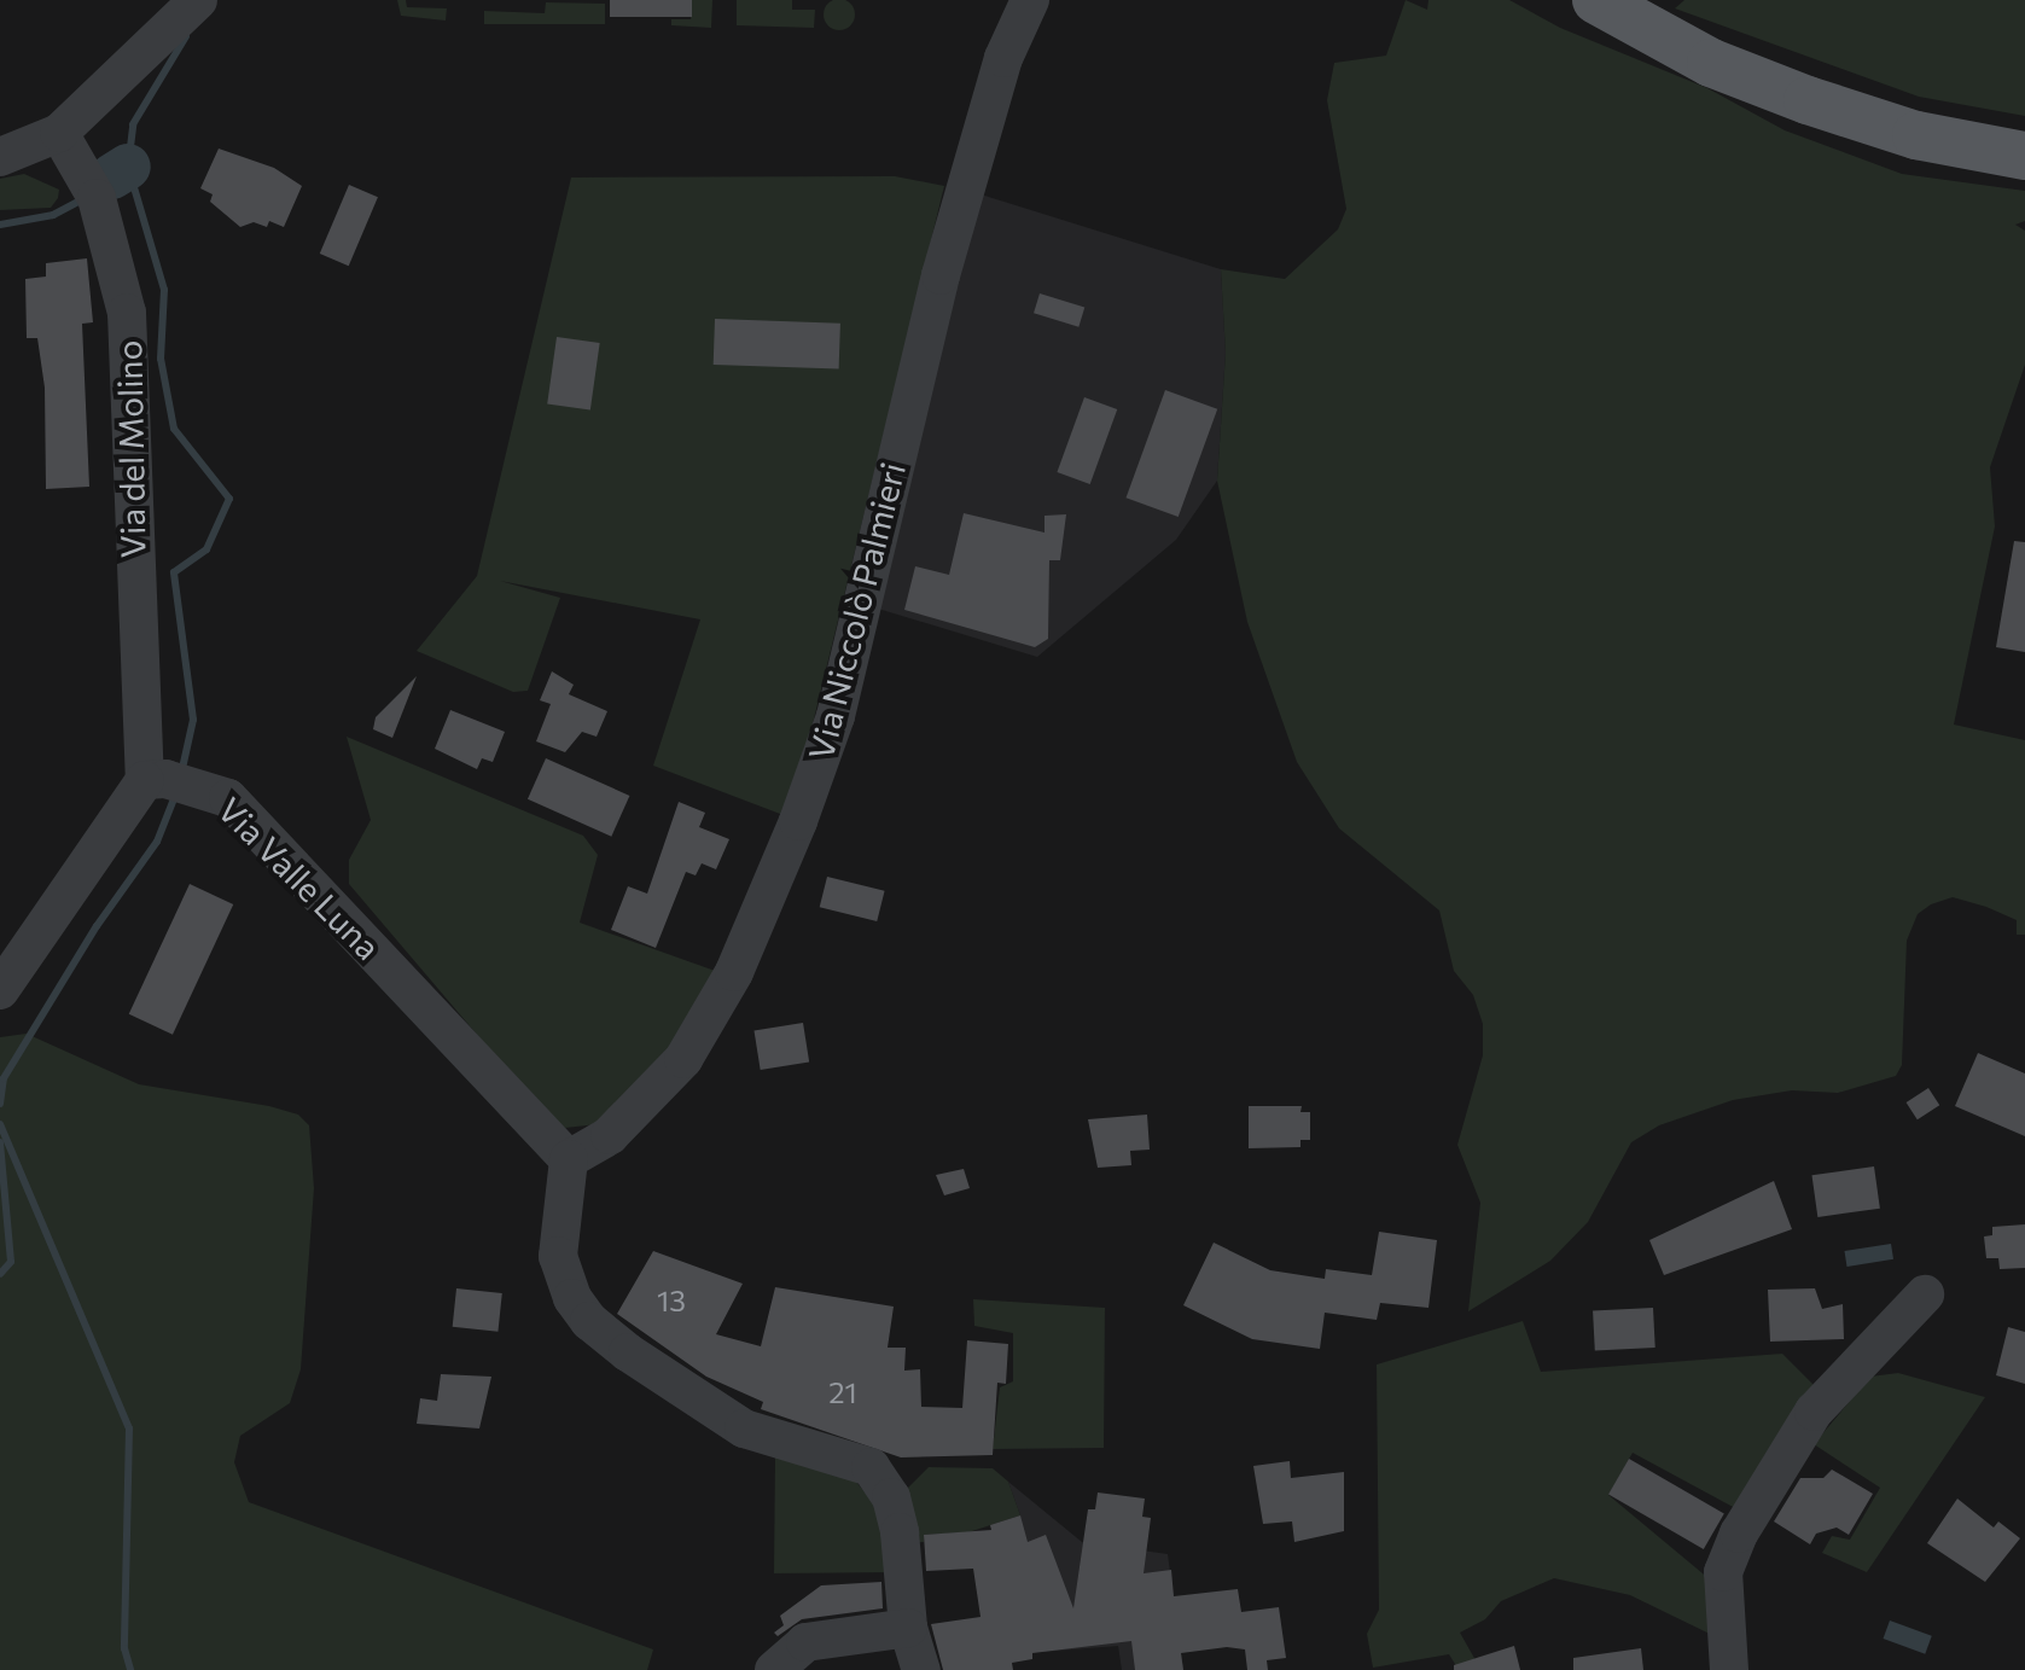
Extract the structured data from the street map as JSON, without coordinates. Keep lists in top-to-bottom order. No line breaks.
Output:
{"streets":{"street":["Via del Molino","Via Niccolò Palmieri","Via Valle Luna"]},"crossings":[["Via del Molino","Via Valle Luna"],["Via Niccolò Palmieri","Via Valle Luna"]],"house_numbers":["13","21"]}
